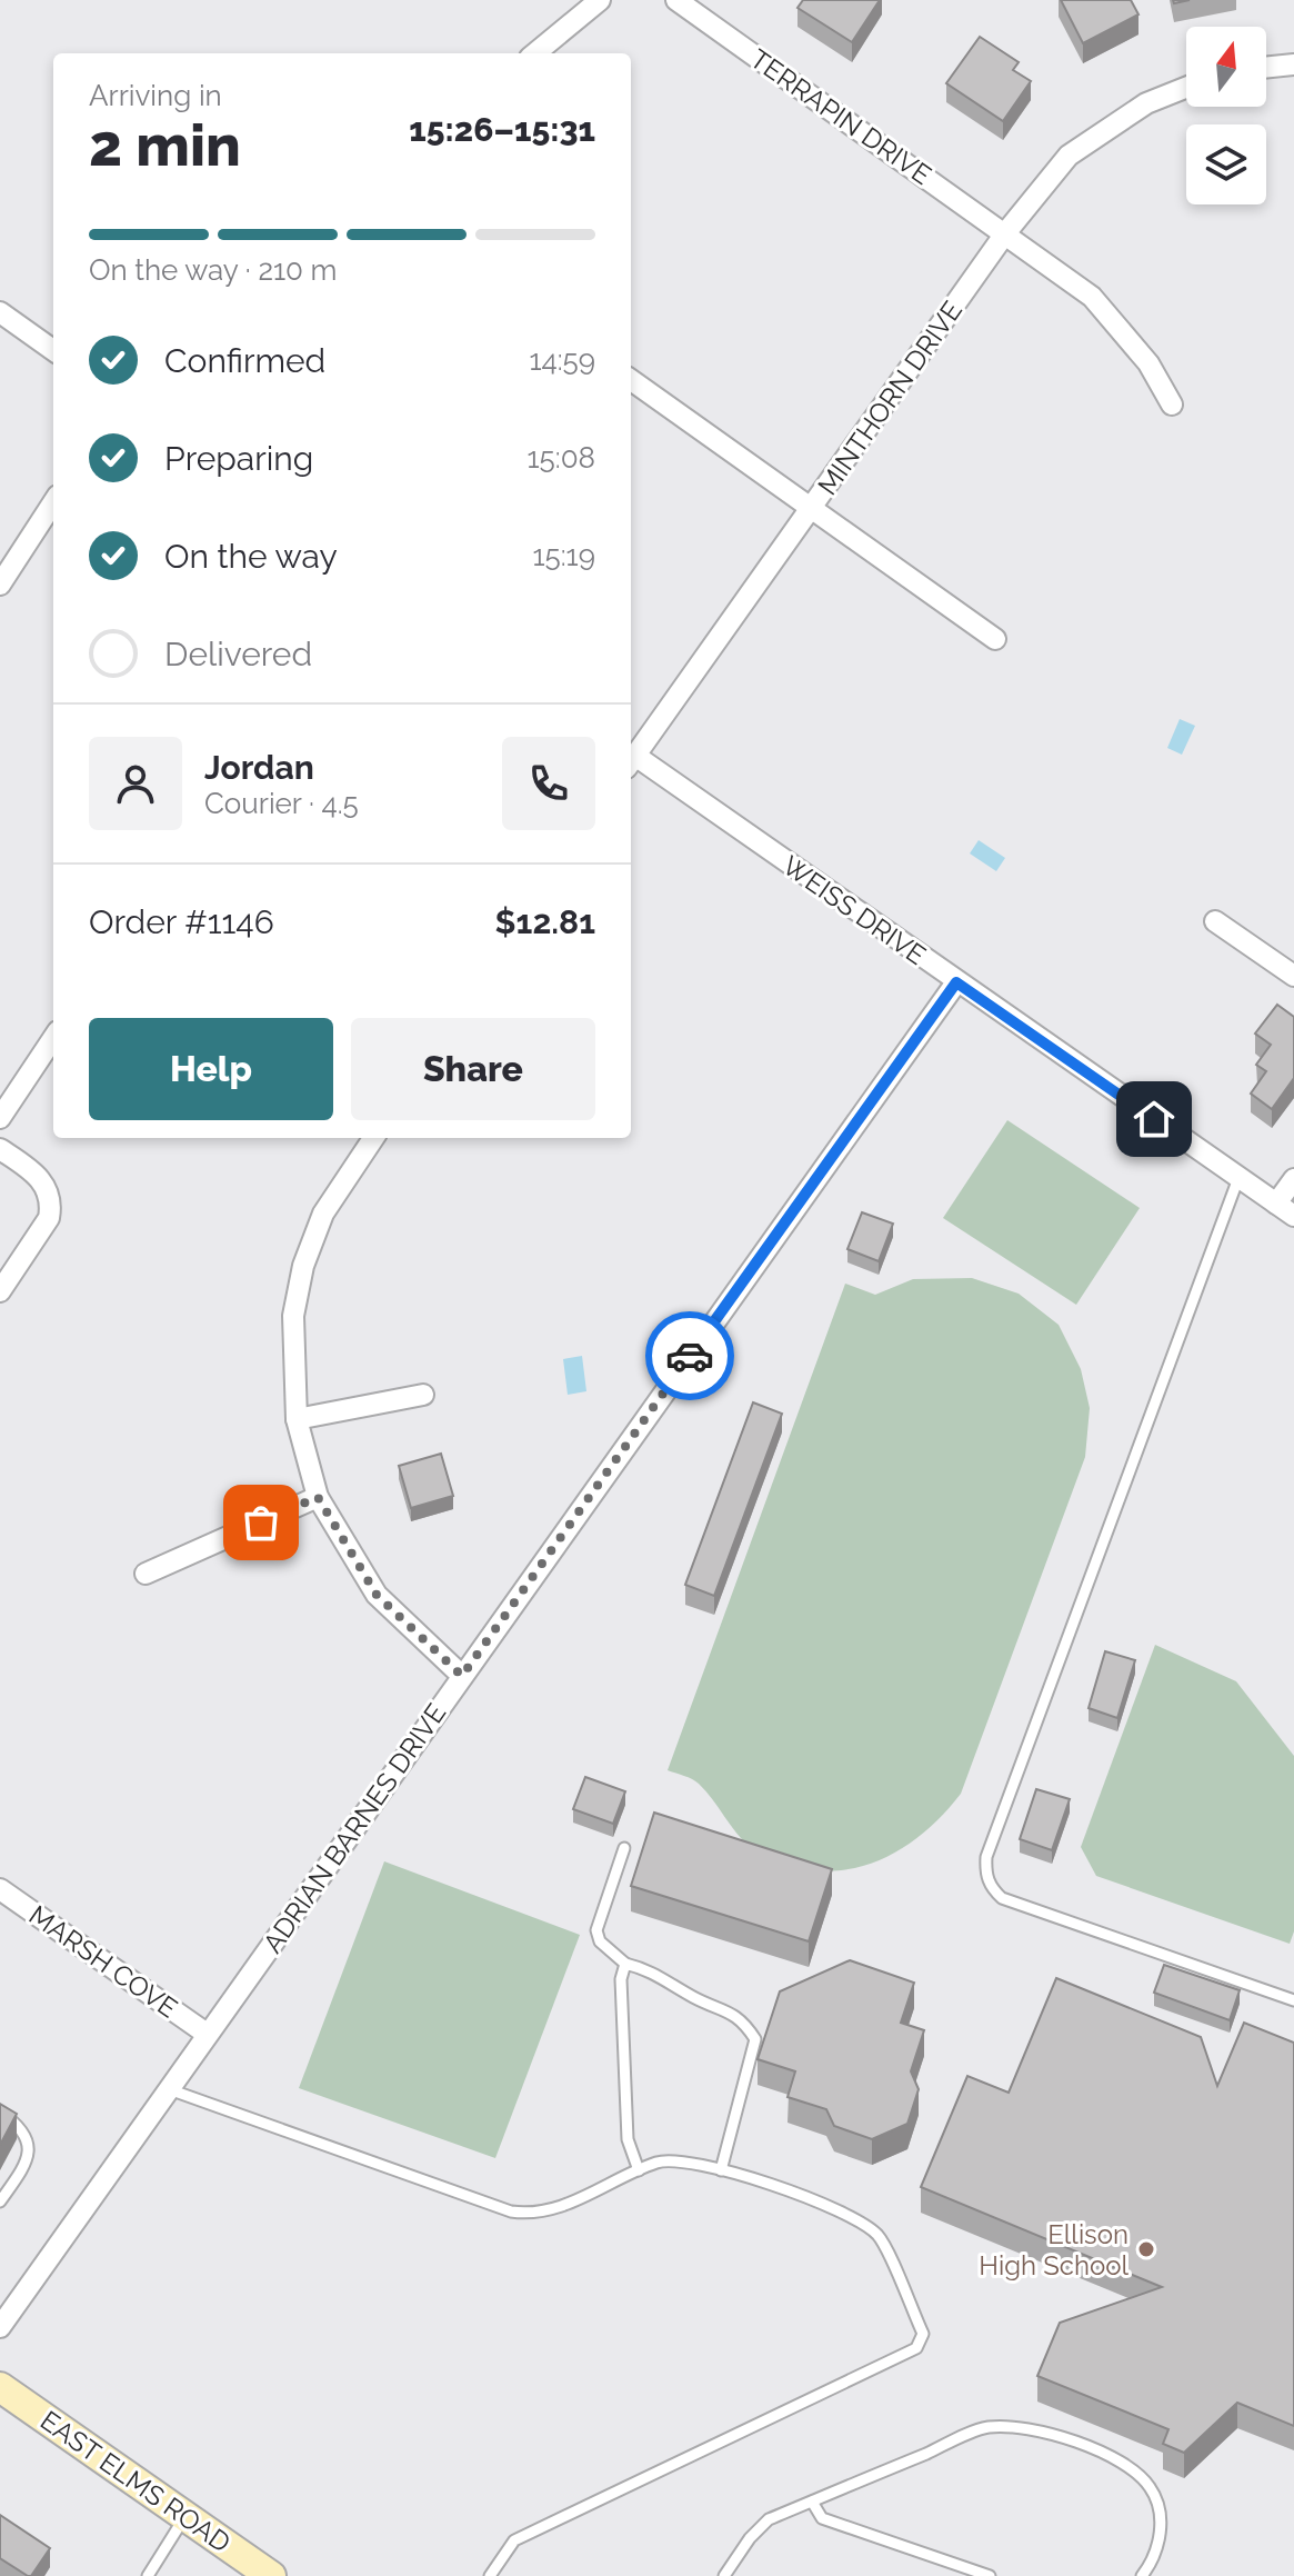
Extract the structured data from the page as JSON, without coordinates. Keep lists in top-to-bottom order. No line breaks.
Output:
{"streets":{"main road":["EAST ELMS ROAD"],"street":["TERRAPIN DRIVE","MINTHORN DRIVE","WEISS DRIVE","ADRIAN BARNES DRIVE","MARSH COVE"]},"crossings":[["TERRAPIN DRIVE","MINTHORN DRIVE"],["MINTHORN DRIVE","WEISS DRIVE"],["WEISS DRIVE","ADRIAN BARNES DRIVE"],["ADRIAN BARNES DRIVE","MARSH COVE"]],"places":["Ellison High School"],"north":"top","page":{"heading":["2 min","Arriving in","15:26–15:31"],"panel":["Jordan","Courier · 4.5","Order #1146","$12.81"],"bar":"On the way · 210 m","list":[["Confirmed","14:59"],["Preparing","15:08"],["On the way","15:19"],"Delivered"],"buttons":["Help","Share"]}}
